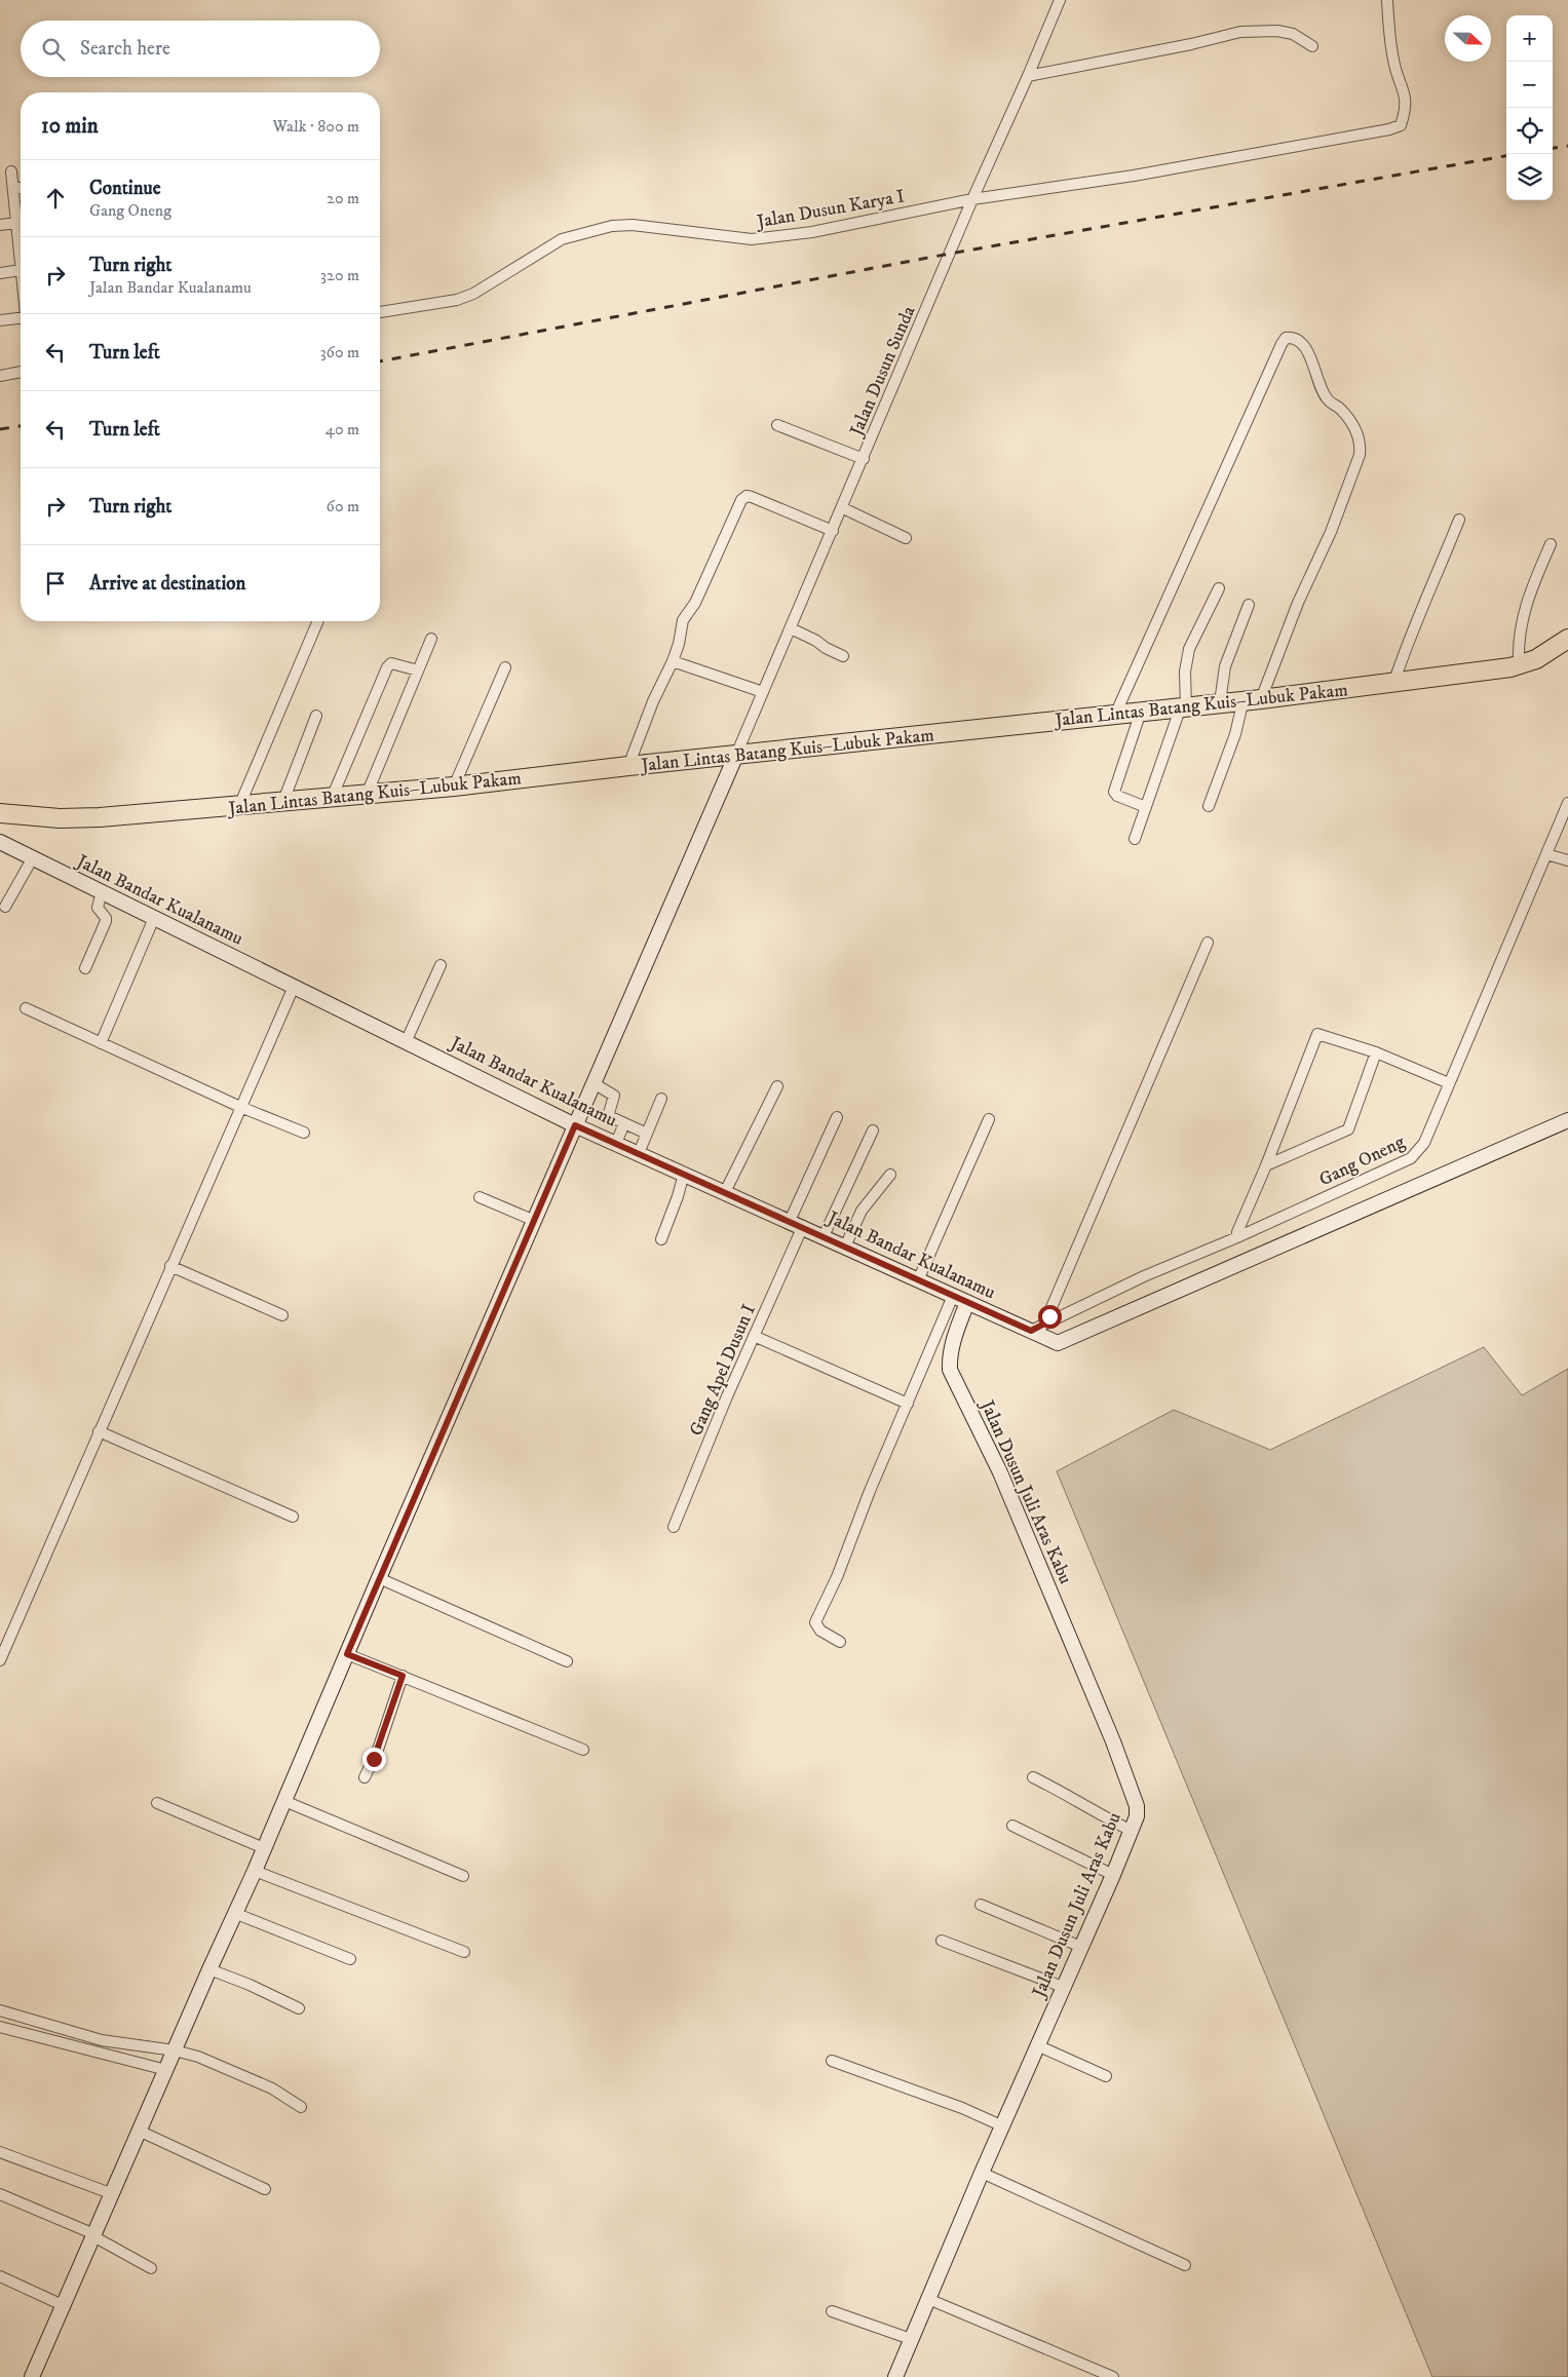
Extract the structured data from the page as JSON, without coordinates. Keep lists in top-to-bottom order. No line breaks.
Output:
{"streets":{"highway":["Jalan Lintas Batang Kuis–Lubuk Pakam"],"street":["Jalan Dusun Karya I","Jalan Dusun Sunda","Jalan Bandar Kualanamu","Gang Oneng","Gang Apel Dusun I","Jalan Dusun Juli Aras Kabu"]},"crossings":[["Jalan Dusun Karya I","Jalan Dusun Sunda"],["Jalan Dusun Sunda","Jalan Lintas Batang Kuis–Lubuk Pakam"],["Jalan Bandar Kualanamu","Gang Oneng"],["Jalan Bandar Kualanamu","Gang Apel Dusun I"],["Jalan Bandar Kualanamu","Jalan Dusun Juli Aras Kabu"]],"north":"right","page":{"map_buttons":["+","−"],"search":"Search here","heading":["10 min","Walk · 800 m"],"list":[["Continue","Gang Oneng","20 m"],["Turn right","Jalan Bandar Kualanamu","320 m"],["Turn left","360 m"],["Turn left","40 m"],["Turn right","60 m"],"Arrive at destination"]}}
